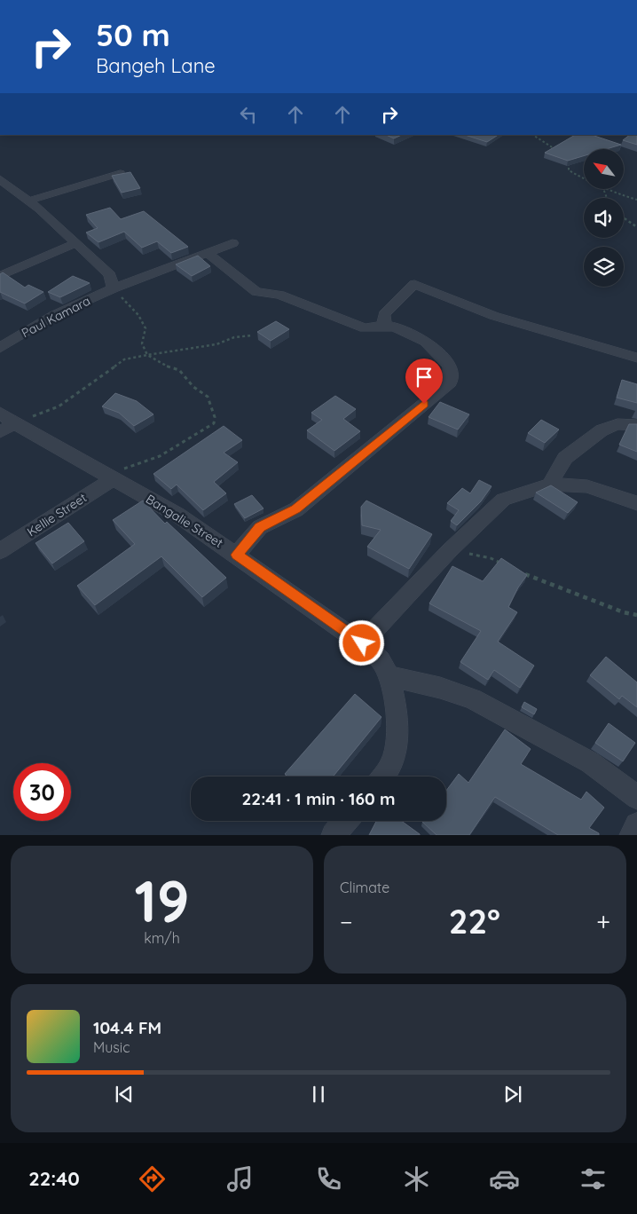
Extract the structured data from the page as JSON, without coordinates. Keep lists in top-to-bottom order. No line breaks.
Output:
{"streets":{"street":["Paul Kamara","Kellie Street","Bangalie Street"]},"crossings":[["Kellie Street","Bangalie Street"]],"north":"top left","page":{"turn":["50 m","Bangeh Lane"],"limit":"30","trip":"22:41 · 1 min · 160 m","tile":[["19","km/h"],"Climate"],"heat":["−","22°","+"],"song":["104.4 FM","Music"],"tabs":"22:40"}}
